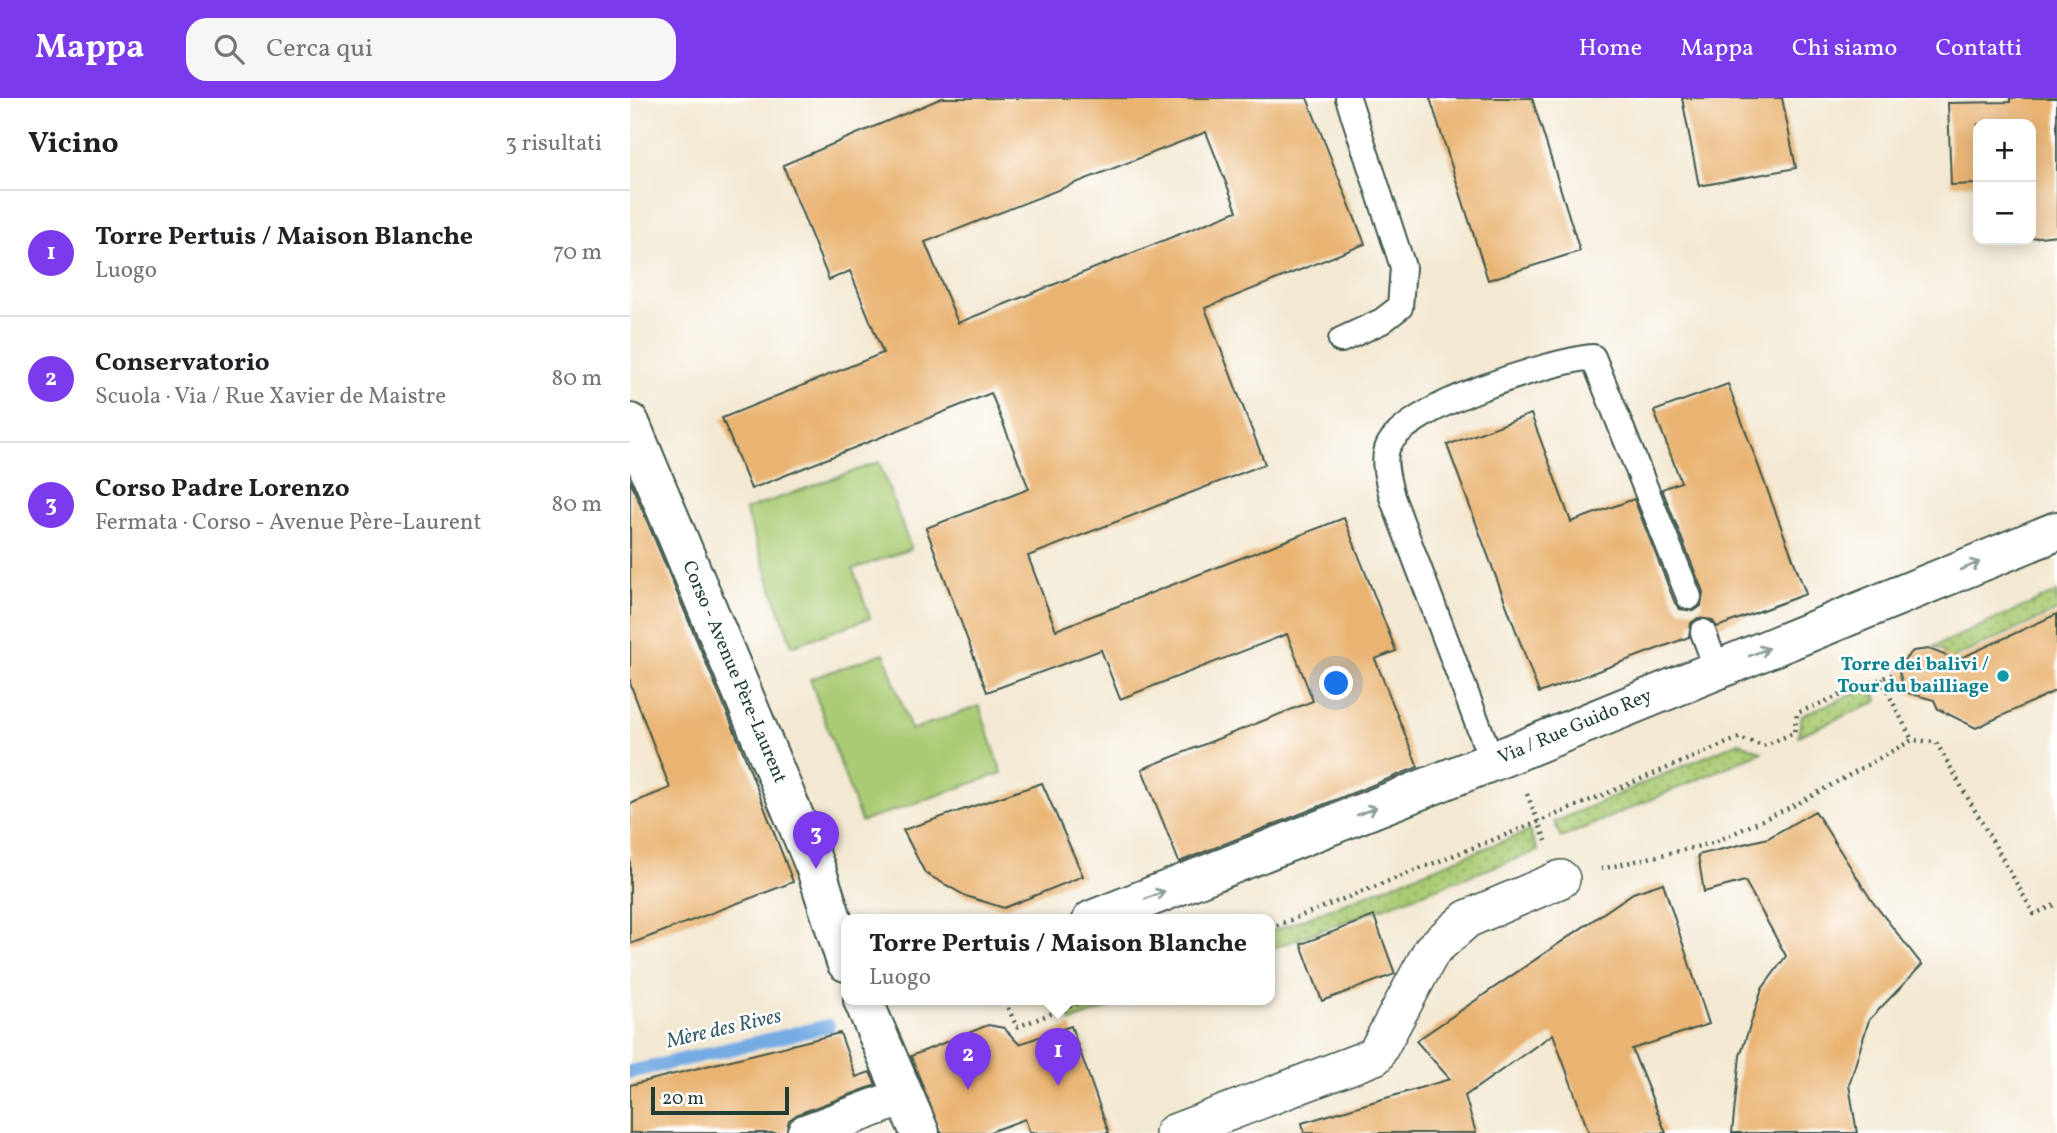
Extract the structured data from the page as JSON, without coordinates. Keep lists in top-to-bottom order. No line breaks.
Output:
{"streets":{"street":["Corso - Avenue Père-Laurent","Via / Rue Guido Rey"]},"water":["Mère des Rives"],"places":["Torre dei balivi / Tour du bailliage"],"scale_bar":"20 m","page":{"header":"Mappa","search":"Cerca qui","nav":["Home","Mappa","Chi siamo","Contatti"],"heading":["Vicino","3 risultati"],"map_buttons":["+","−"],"list":[{"mark":"1","name":"Torre Pertuis / Maison Blanche","note":"Luogo","value":"70 m"},{"mark":"2","name":"Conservatorio","note":"Scuola · Via / Rue Xavier de Maistre","value":"80 m"},{"mark":"3","name":"Corso Padre Lorenzo","note":"Fermata · Corso - Avenue Père-Laurent","value":"80 m"}],"pins":["3","1","2"],"popup":["Torre Pertuis / Maison Blanche","Luogo"],"scale":"20 m"}}
